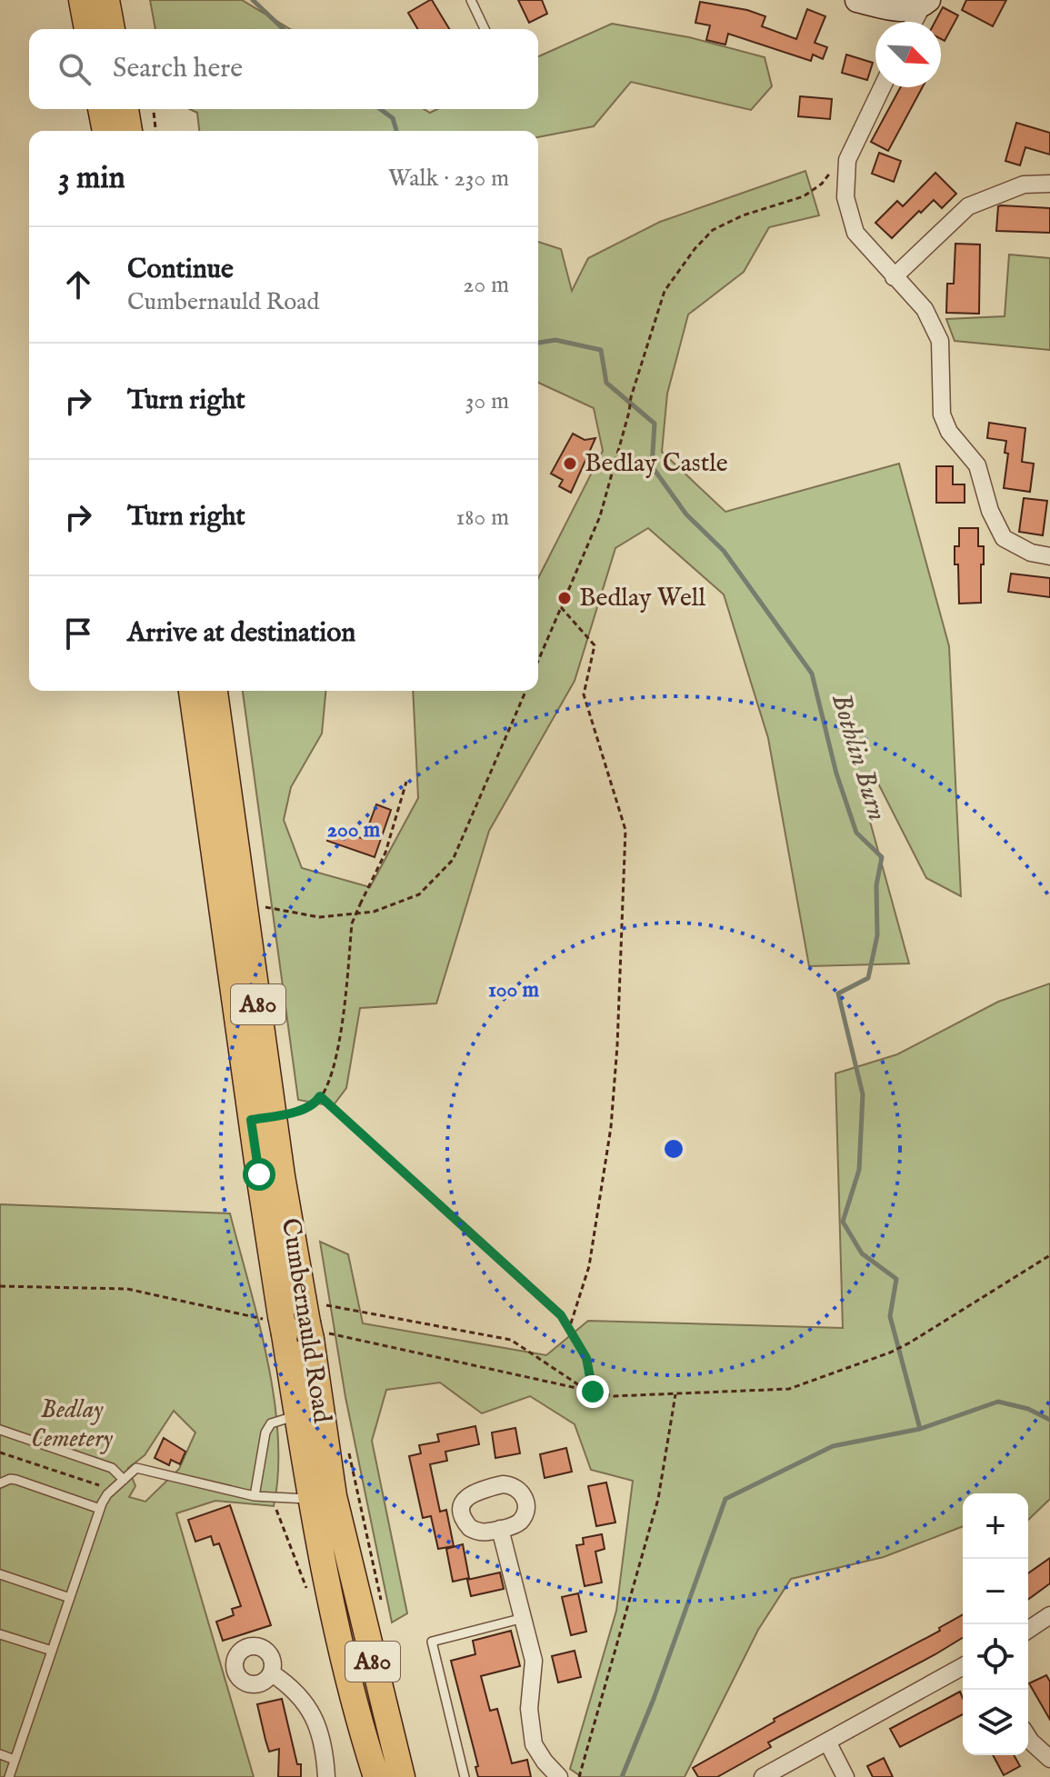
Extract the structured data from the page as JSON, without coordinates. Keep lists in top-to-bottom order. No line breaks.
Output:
{"streets":{"main road":["A80","Cumbernauld Road"]},"water":["Bothlin Burn"],"parks":["Bedlay Cemetery"],"places":["Bedlay Castle","Bedlay Well"],"north":"bottom right","page":{"search":"Search here","heading":["3 min","Walk · 230 m"],"list":[["Continue","Cumbernauld Road","20 m"],["Turn right","30 m"],["Turn right","180 m"],"Arrive at destination"],"map_buttons":["+","−"]},"rings":["200 m","100 m"]}
